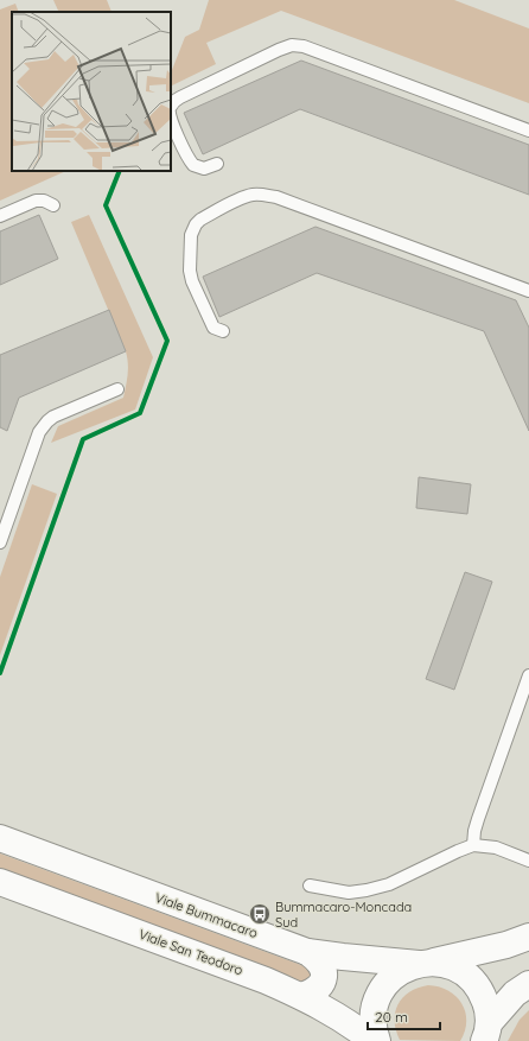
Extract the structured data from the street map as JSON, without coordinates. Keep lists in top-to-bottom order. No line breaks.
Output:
{"streets":{"main road":["Viale Bummacaro","Viale San Teodoro"]},"places":{"bus stop":["Bummacaro-Moncada Sud"]},"scale_bar":"20 m"}
